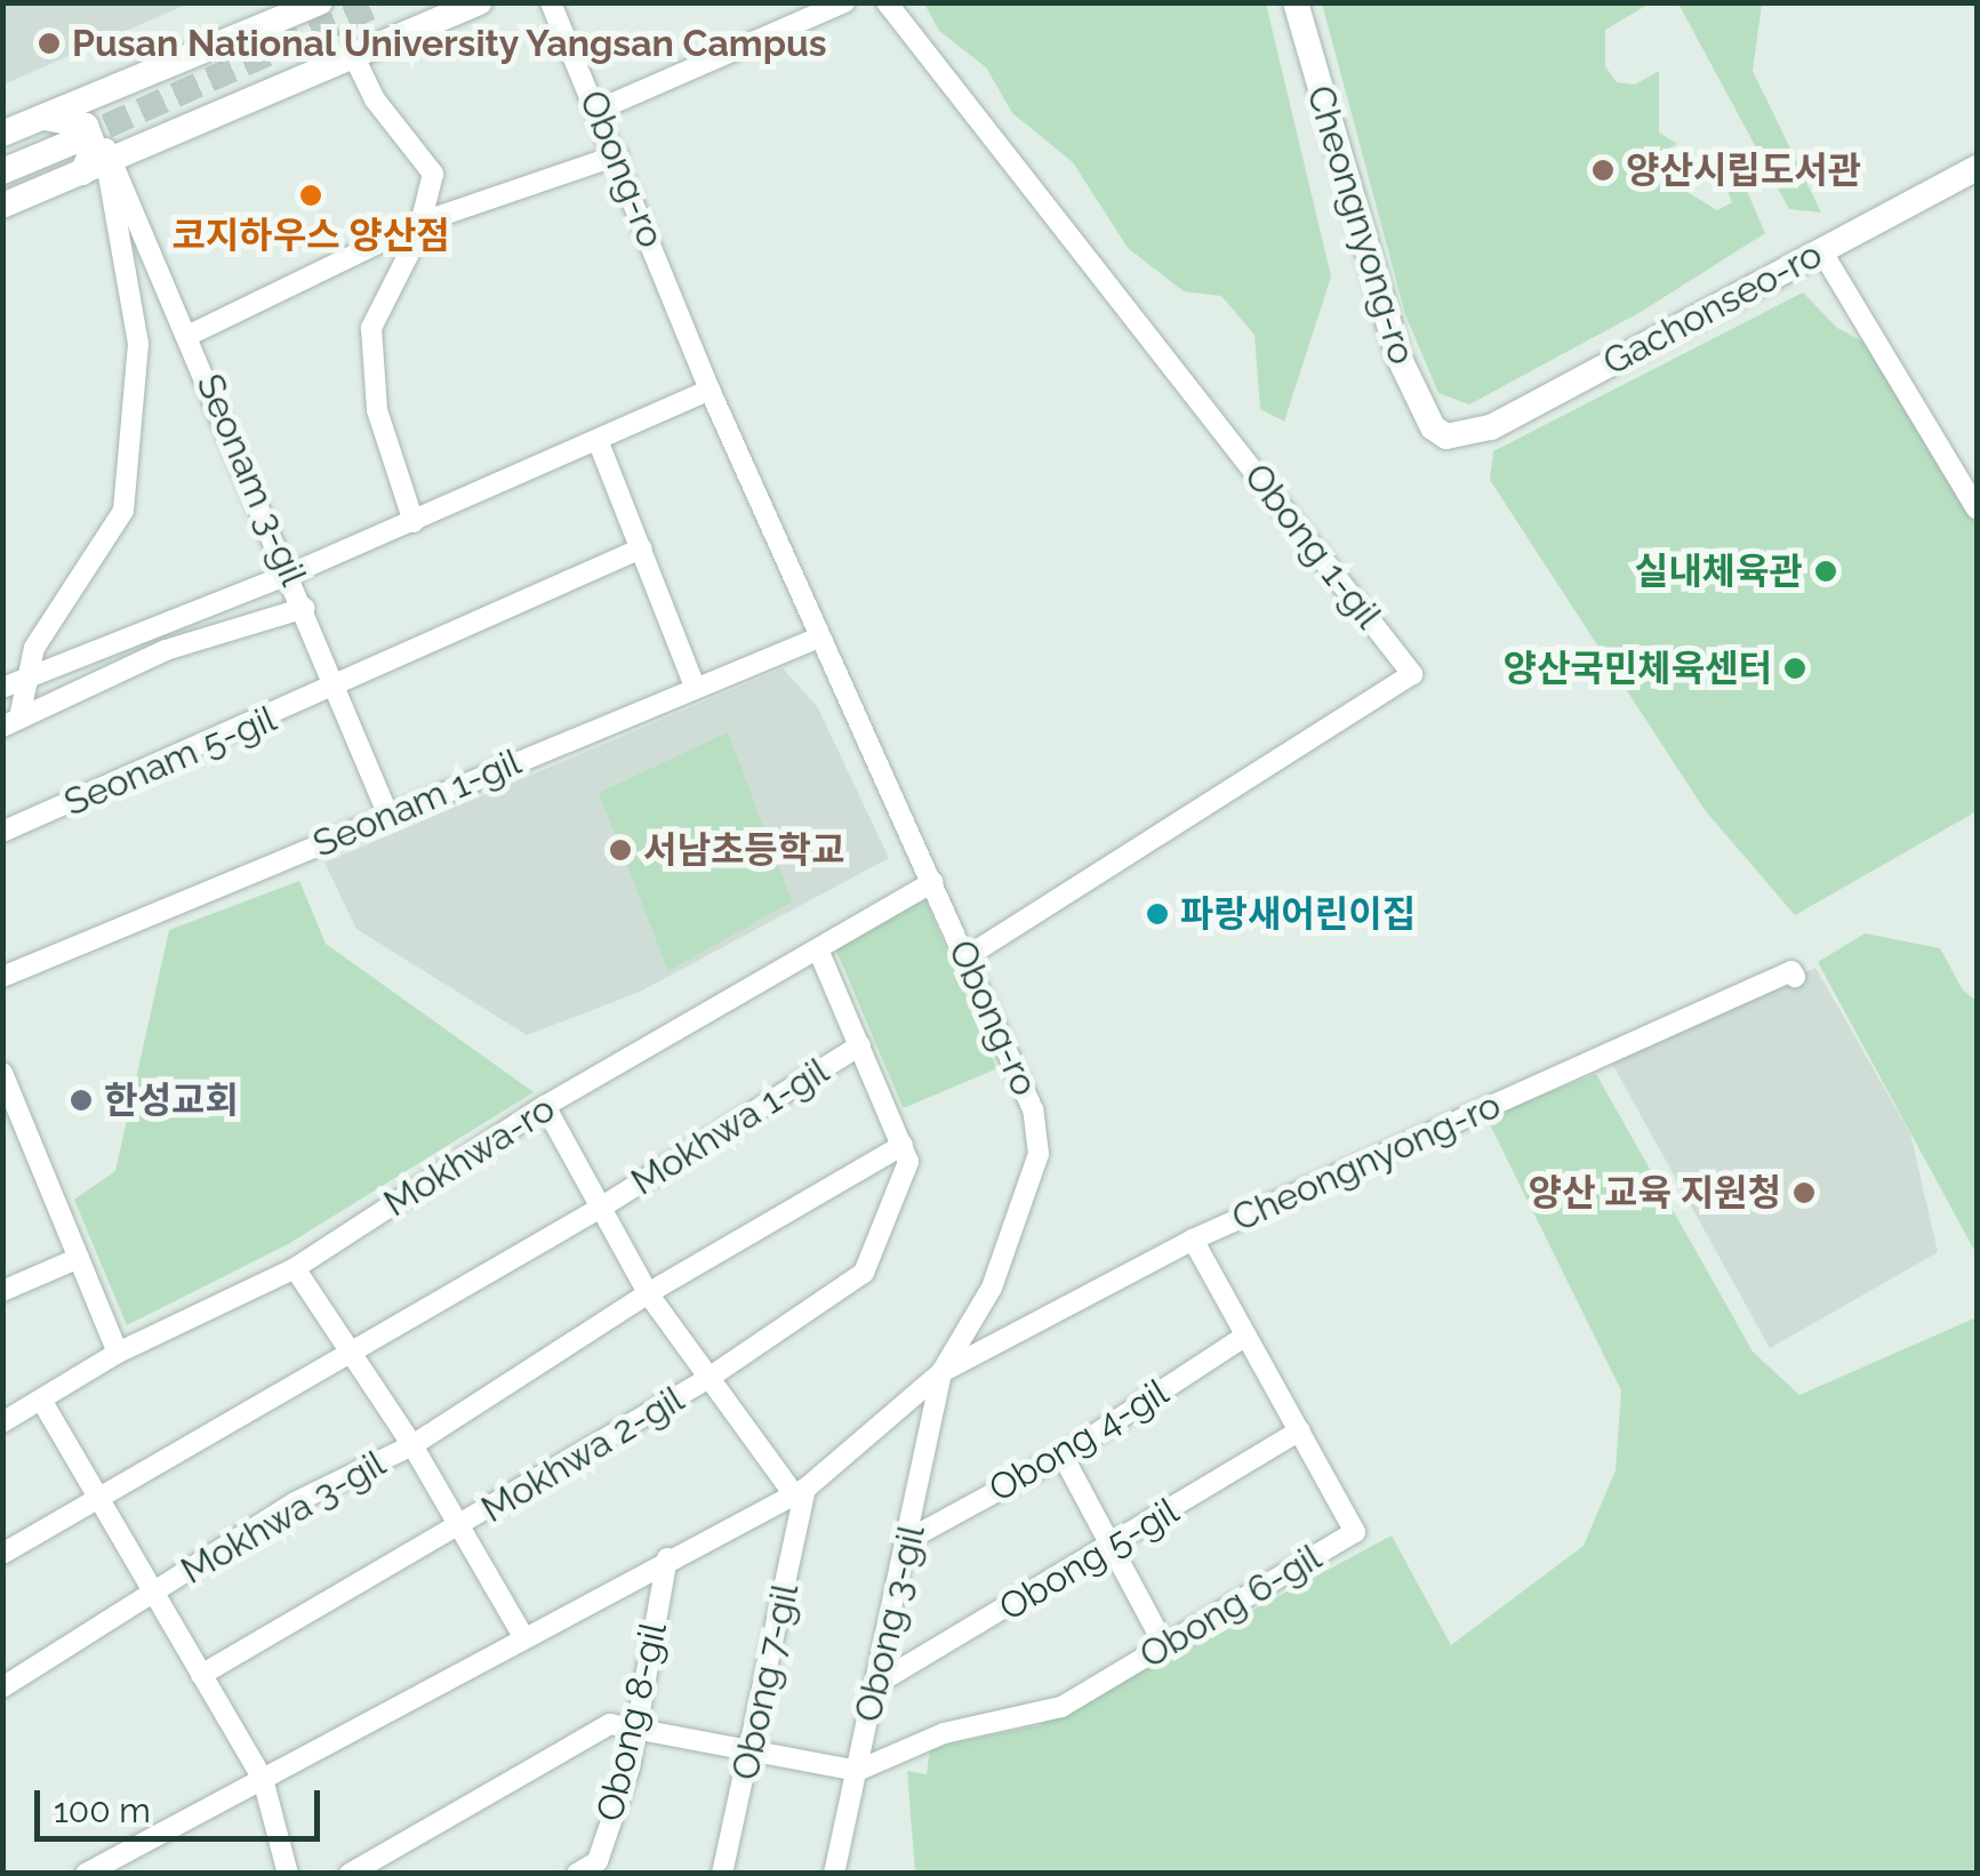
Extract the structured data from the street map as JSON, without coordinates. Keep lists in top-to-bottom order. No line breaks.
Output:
{"streets":{"street":["Obong-ro","Cheongnyong-ro","Gachonseo-ro","Seonam 3-gil","Obong 1-gil","Seonam 5-gil","Seonam 1-gil","Mokhwa 1-gil","Mokhwa-ro","Obong 4-gil","Mokhwa 2-gil","Mokhwa 3-gil","Obong 5-gil","Obong 6-gil","Obong 3-gil","Obong 7-gil","Obong 8-gil"]},"crossings":[["Obong-ro","Cheongnyong-ro"],["Obong-ro","Obong 1-gil"],["Obong-ro","Seonam 1-gil"],["Obong-ro","Mokhwa-ro"],["Obong-ro","Mokhwa 2-gil"],["Obong-ro","Mokhwa 3-gil"],["Obong-ro","Obong 3-gil"],["Obong-ro","Obong 7-gil"],["Obong-ro","Obong 8-gil"],["Cheongnyong-ro","Gachonseo-ro"],["Cheongnyong-ro","Obong 6-gil"],["Cheongnyong-ro","Obong 3-gil"],["Seonam 3-gil","Seonam 5-gil"],["Seonam 3-gil","Seonam 1-gil"],["Mokhwa 1-gil","Mokhwa-ro"],["Mokhwa 1-gil","Mokhwa 2-gil"],["Mokhwa-ro","Mokhwa 2-gil"],["Mokhwa-ro","Mokhwa 3-gil"],["Obong 4-gil","Obong 6-gil"],["Obong 4-gil","Obong 3-gil"],["Mokhwa 2-gil","Mokhwa 3-gil"],["Mokhwa 2-gil","Obong 7-gil"],["Obong 5-gil","Obong 6-gil"],["Obong 5-gil","Obong 3-gil"],["Obong 6-gil","Obong 3-gil"]],"places":["Pusan National University Yangsan Campus","양산시립도서관","코지하우스 양산점","실내체육관","양산국민체육센터","서남초등학교","파랑새어린이집","한성교회","양산 교육 지원청"],"scale_bar":"100 m"}
